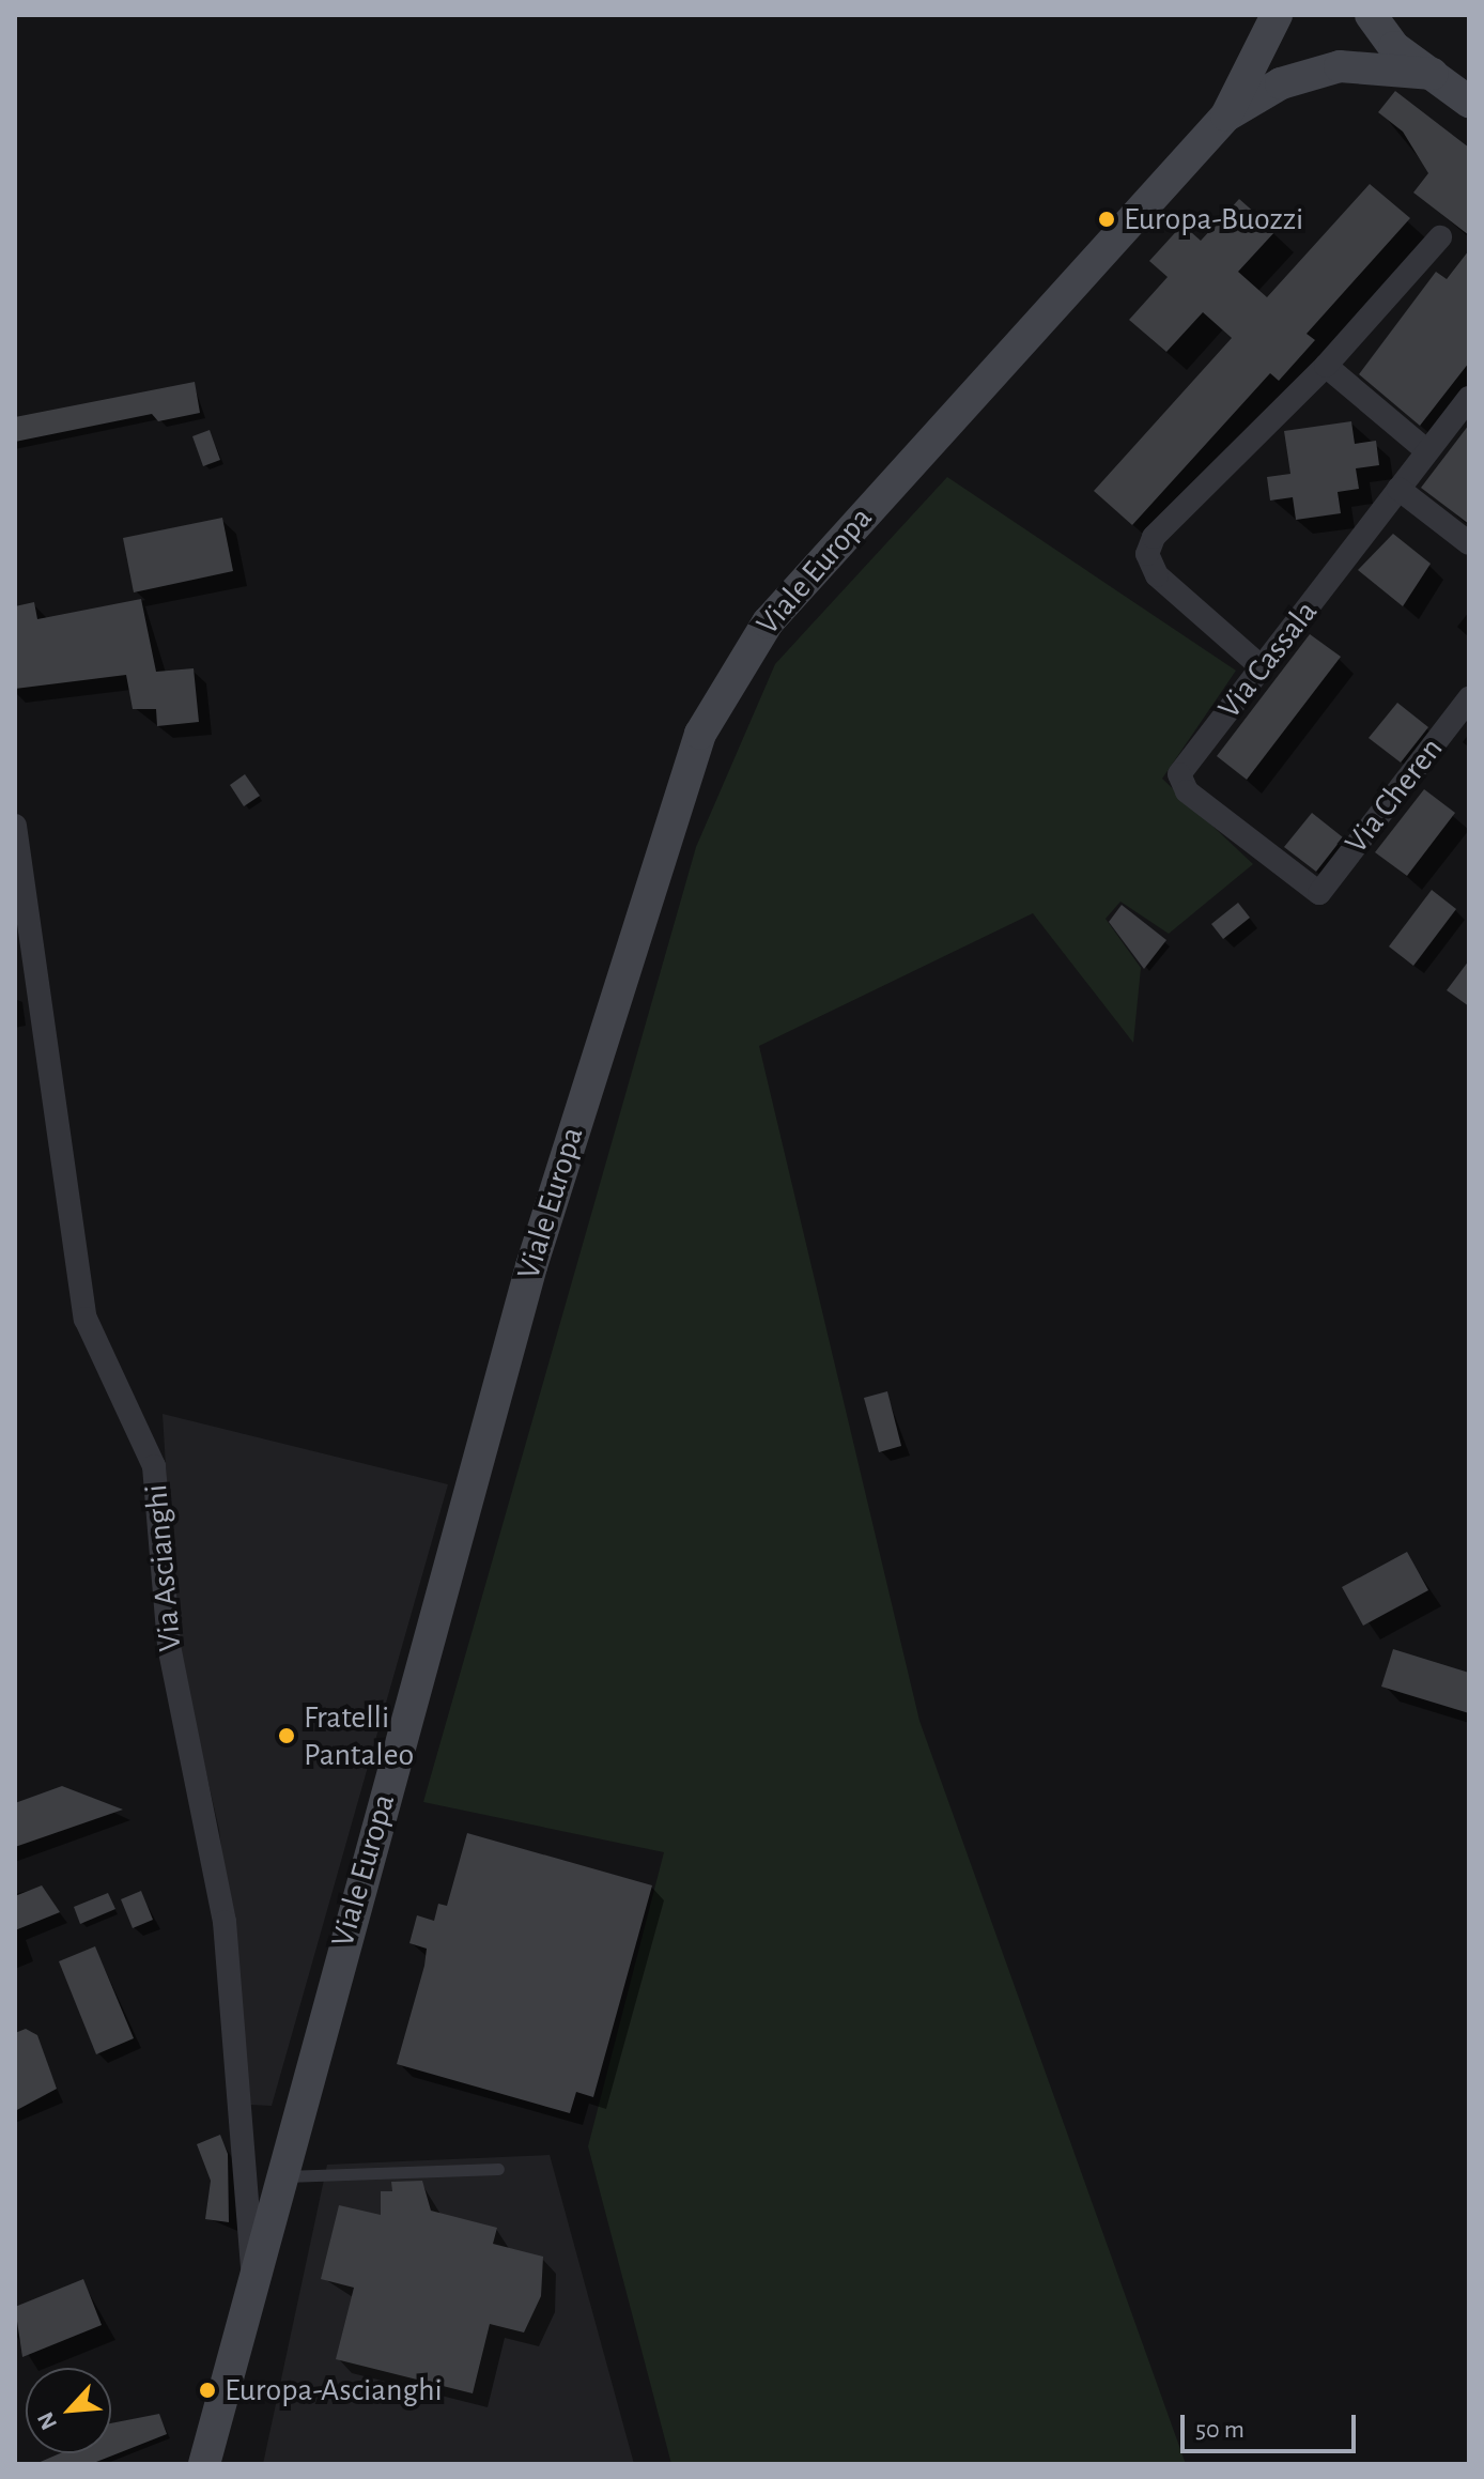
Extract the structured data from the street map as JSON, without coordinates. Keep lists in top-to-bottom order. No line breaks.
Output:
{"streets":{"main road":["Viale Europa"],"street":["Via Cassala","Via Cheren","Via Ascianghi"]},"crossings":[["Viale Europa","Via Ascianghi"],["Via Cassala","Via Cheren"]],"places":["Europa-Buozzi","Fratelli Pantaleo","Europa-Ascianghi"],"scale_bar":"50 m","north":"bottom left"}
